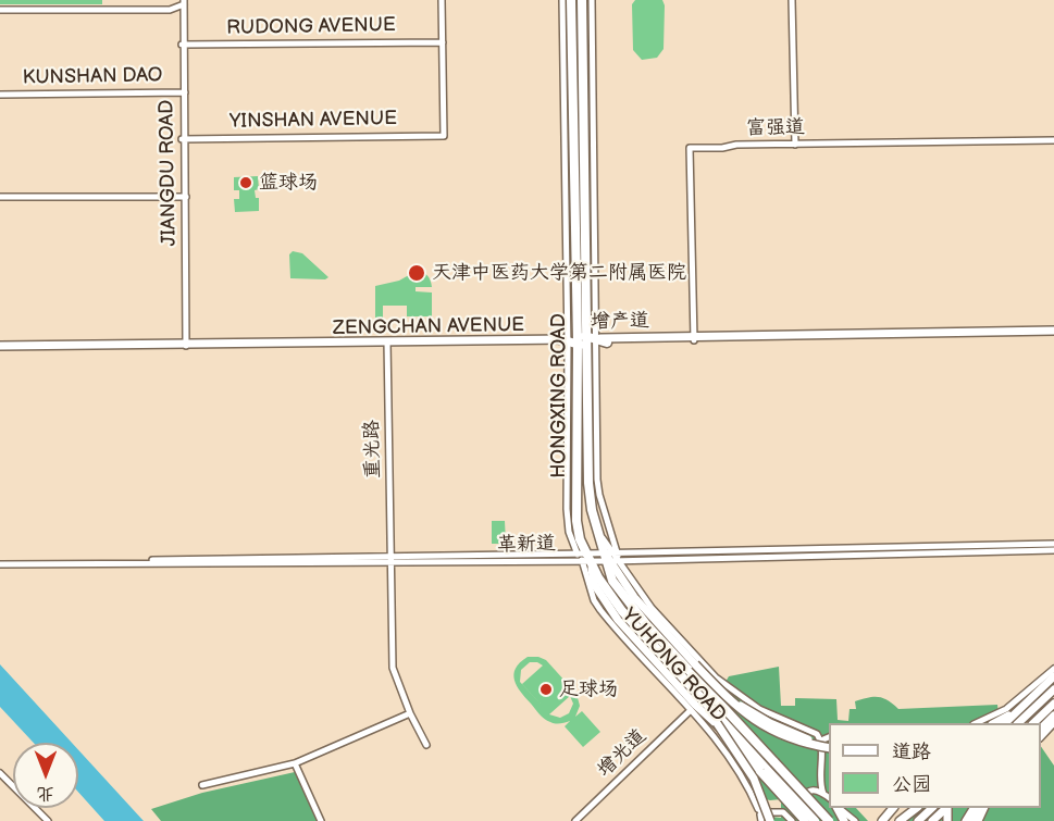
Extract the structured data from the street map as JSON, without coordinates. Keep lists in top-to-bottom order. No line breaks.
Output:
{"streets":{"highway":["HONGXING ROAD","YUHONG ROAD"],"main road":["ZENGCHAN AVENUE"],"street":["RUDONG AVENUE","KUNSHAN DAO","YINSHAN AVENUE","富强道","JIANGDU ROAD","重光路","革新道","增光道"]},"crossings":[["RUDONG AVENUE","YINSHAN AVENUE"],["RUDONG AVENUE","JIANGDU ROAD"],["KUNSHAN DAO","JIANGDU ROAD"],["YINSHAN AVENUE","JIANGDU ROAD"],["JIANGDU ROAD","ZENGCHAN AVENUE"],["ZENGCHAN AVENUE","重光路"],["HONGXING ROAD","革新道"],["HONGXING ROAD","YUHONG ROAD"],["重光路","革新道"],["革新道","YUHONG ROAD"],["YUHONG ROAD","增光道"]],"places":["篮球场","天津中医药大学第二附属医院","足球场"],"legend":["道路","公园"],"north":"bottom"}
